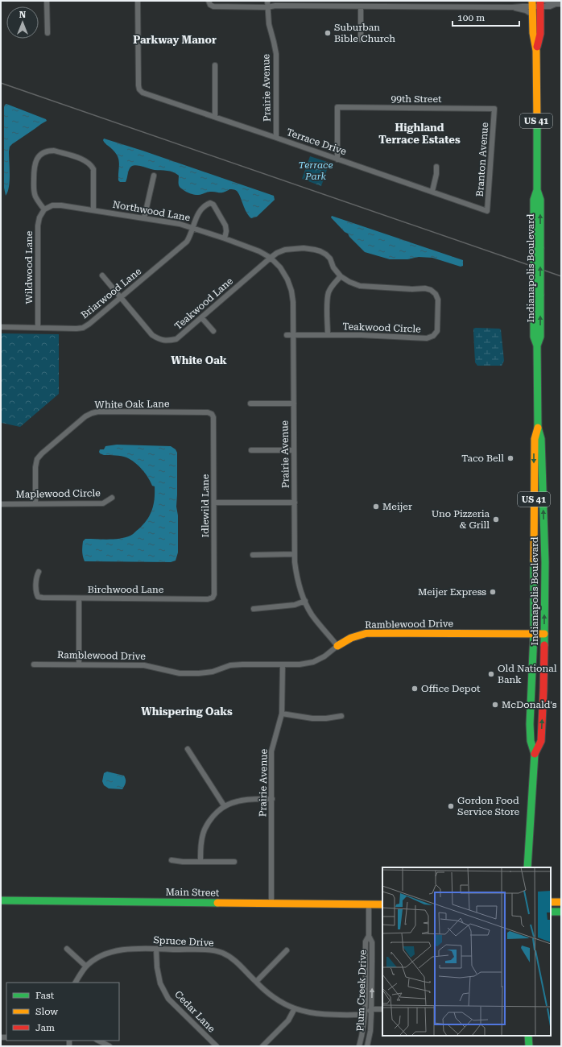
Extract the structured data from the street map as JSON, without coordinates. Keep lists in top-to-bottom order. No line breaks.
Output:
{"streets":{"main road":["US 41","Indianapolis Boulevard","Ramblewood Drive","Main Street"],"street":["Prairie Avenue","99th Street","Terrace Drive","Branton Avenue","Northwood Lane","Wildwood Lane","Briarwood Lane","Teakwood Lane","Teakwood Circle","White Oak Lane","Maplewood Circle","Idlewild Lane","Birchwood Lane","Spruce Drive","Plum Creek Drive","Cedar Lane"]},"crossings":[["Prairie Avenue","Terrace Drive"],["Prairie Avenue","Northwood Lane"],["Prairie Avenue","Teakwood Lane"],["Prairie Avenue","Teakwood Circle"],["Prairie Avenue","Ramblewood Drive"],["Prairie Avenue","Main Street"],["99th Street","Terrace Drive"],["99th Street","Branton Avenue"],["Terrace Drive","Branton Avenue"],["Northwood Lane","Wildwood Lane"],["Northwood Lane","Briarwood Lane"],["Northwood Lane","Teakwood Lane"],["Northwood Lane","Teakwood Circle"],["Wildwood Lane","Briarwood Lane"],["Indianapolis Boulevard","Ramblewood Drive"],["Briarwood Lane","Teakwood Lane"],["Teakwood Lane","Teakwood Circle"],["White Oak Lane","Maplewood Circle"],["White Oak Lane","Idlewild Lane"],["Idlewild Lane","Birchwood Lane"],["Main Street","Plum Creek Drive"],["Spruce Drive","Plum Creek Drive"],["Spruce Drive","Cedar Lane"]],"districts":["Parkway Manor","Highland Terrace Estates","White Oak","Whispering Oaks"],"parks":["Terrace Park"],"places":["Suburban Bible Church","Taco Bell","Meijer","Uno Pizzeria & Grill","Meijer Express","Old National Bank","Office Depot","McDonald's","Gordon Food Service Store"],"legend":["Fast","Slow","Jam"],"scale_bar":"100 m","north":"top"}
